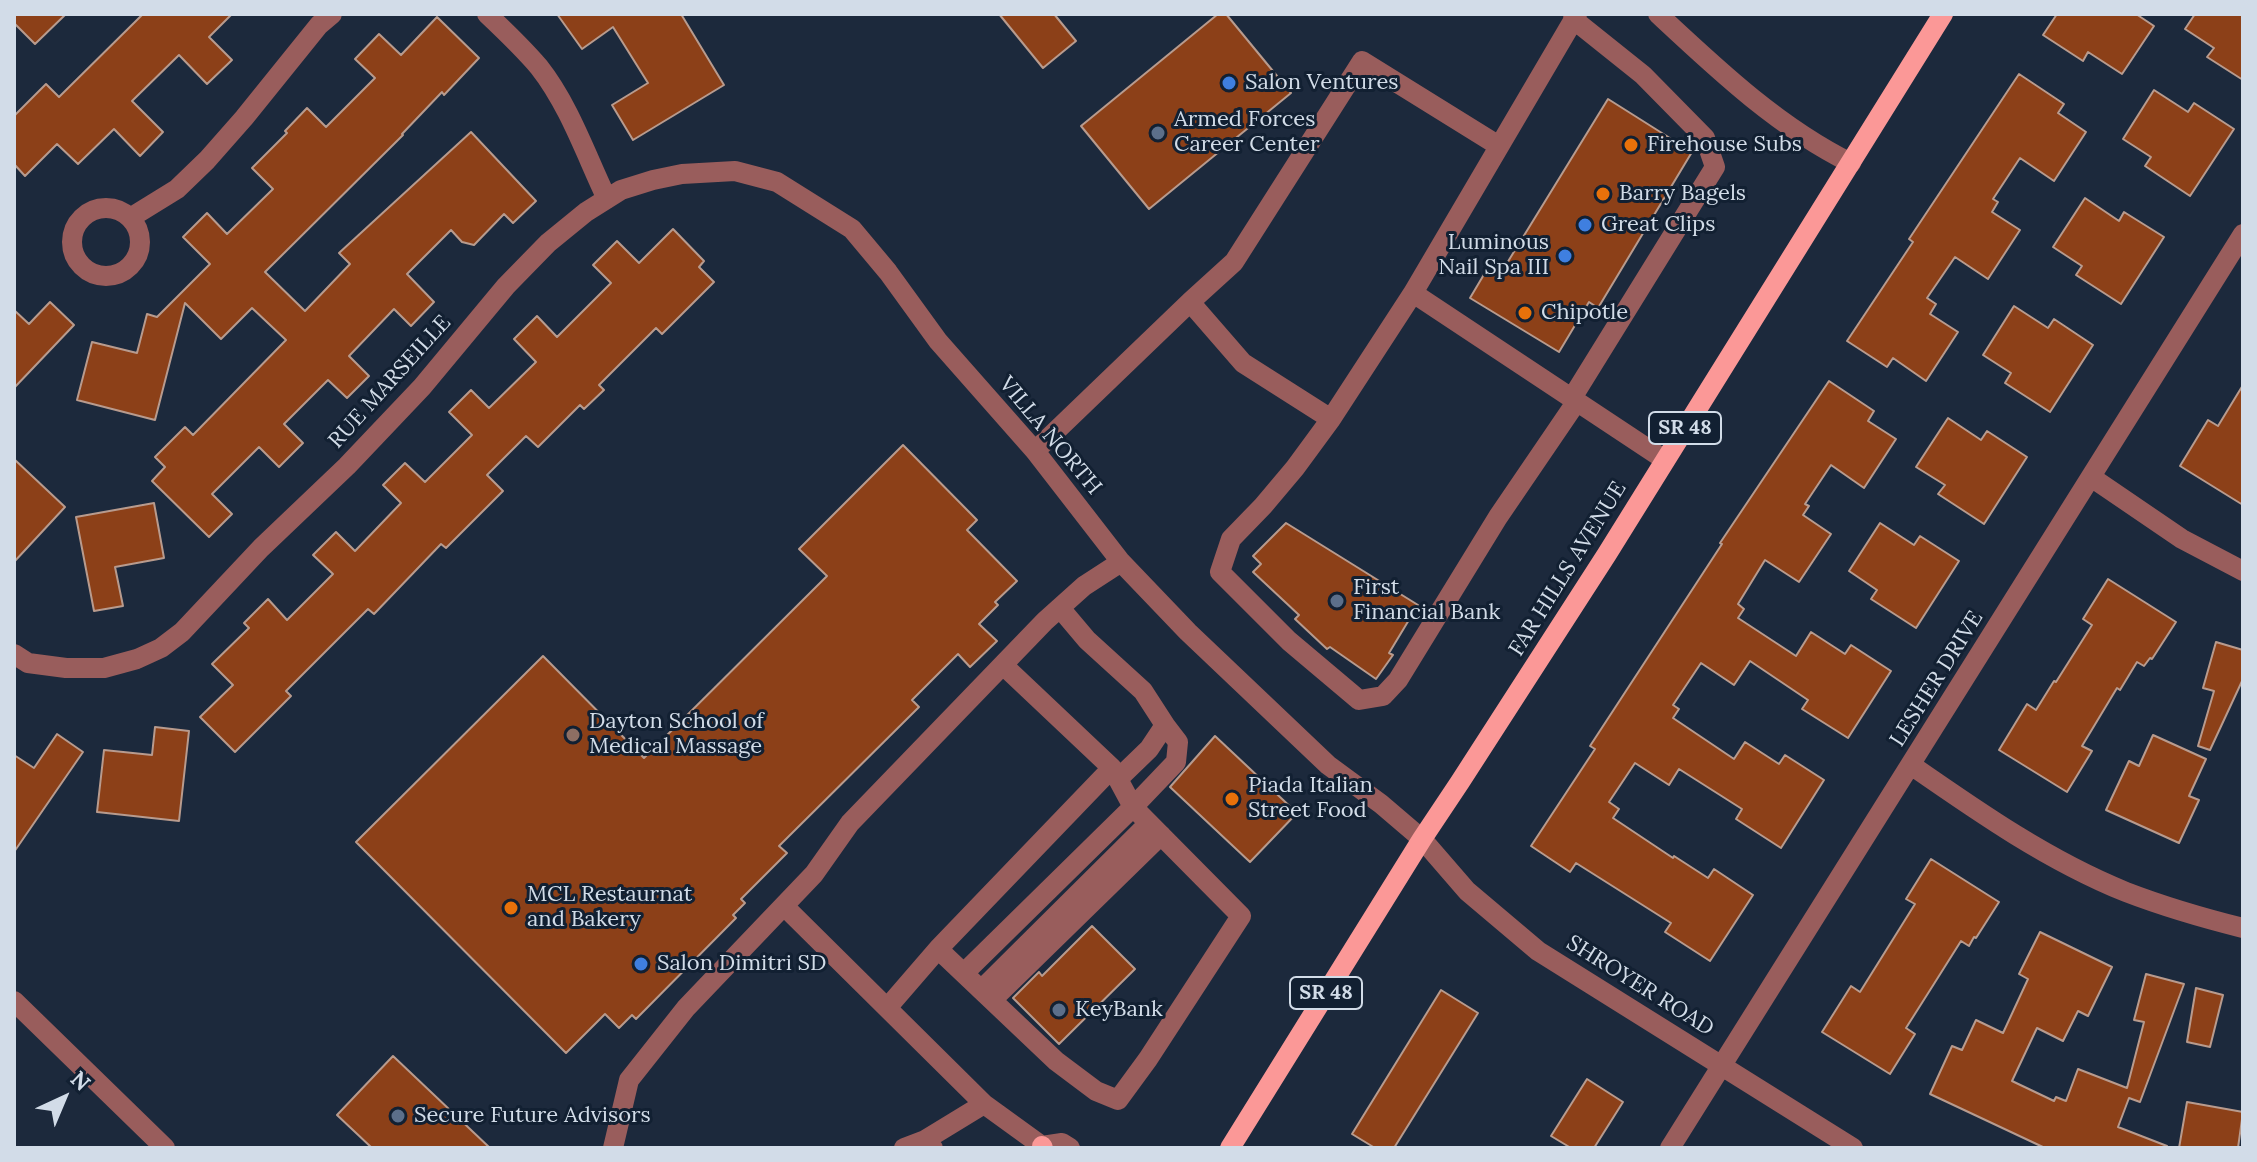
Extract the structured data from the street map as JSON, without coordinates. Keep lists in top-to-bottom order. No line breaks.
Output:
{"streets":{"main road":["SR 48","FAR HILLS AVENUE"],"street":["RUE MARSEILLE","VILLA NORTH","LESHER DRIVE","SHROYER ROAD"]},"crossings":[["RUE MARSEILLE","VILLA NORTH"],["VILLA NORTH","FAR HILLS AVENUE"],["VILLA NORTH","SHROYER ROAD"],["FAR HILLS AVENUE","SHROYER ROAD"],["LESHER DRIVE","SHROYER ROAD"]],"places":["Salon Ventures","Armed Forces Career Center","Firehouse Subs","Barry Bagels","Great Clips","Luminous Nail Spa III","Chipotle","First Financial Bank","Dayton School of Medical Massage","Piada Italian Street Food","MCL Restaurnat and Bakery","Salon Dimitri SD","KeyBank","Secure Future Advisors"],"north":"top right"}
